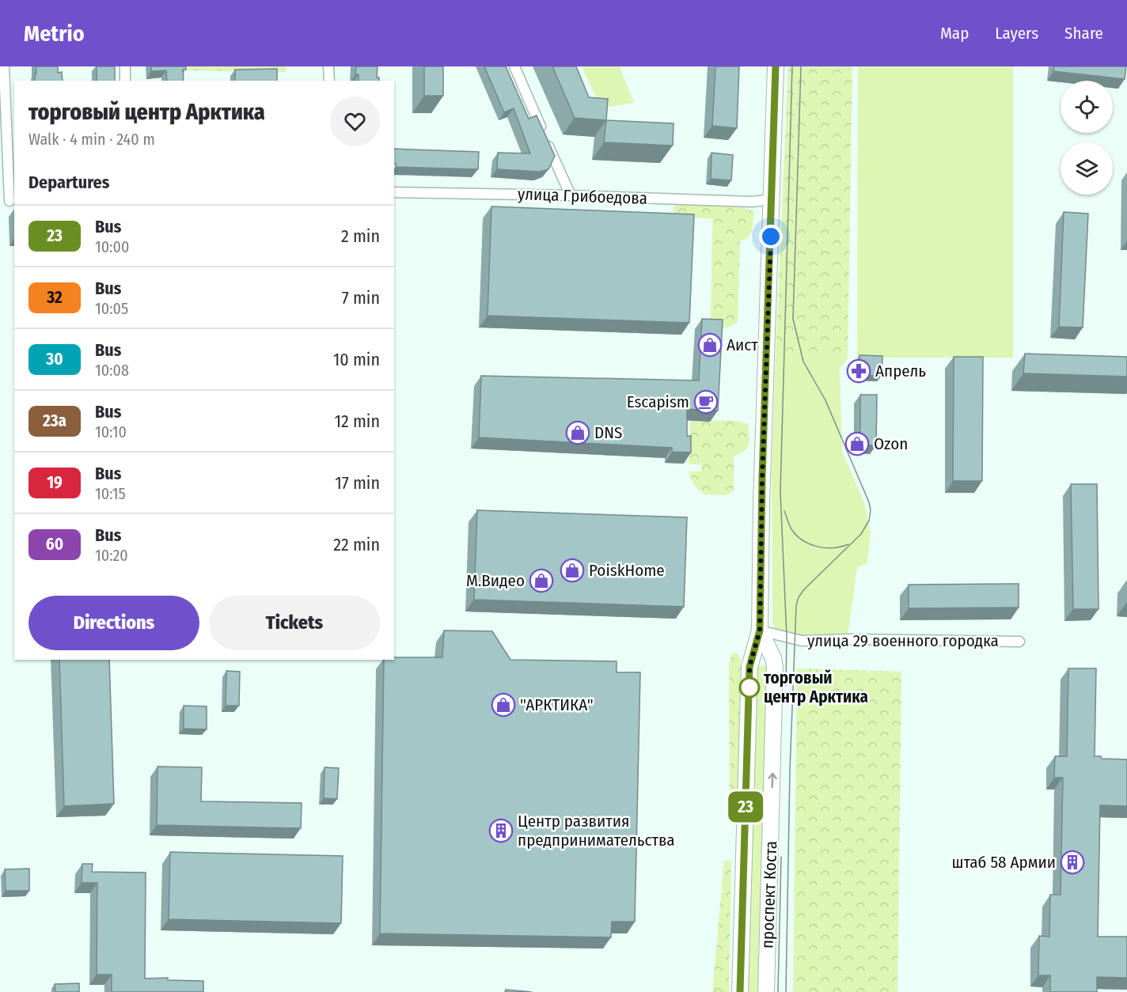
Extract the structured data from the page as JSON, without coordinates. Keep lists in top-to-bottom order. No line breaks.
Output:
{"streets":{"main road":["проспект Коста"],"street":["улица Грибоедова","улица 29 военного городка"]},"crossings":[["улица Грибоедова","проспект Коста"],["улица 29 военного городка","проспект Коста"]],"places":{"shop":["Аист","DNS","Ozon","PoiskHome","M.Видео","\"АРКТИКА\""],"pharmacy":["Апрель"],"cafe":["Escapism"],"other":["торговый центр Арктика"],"building":["Центр развития предпринимательства","штаб 58 Армии"]},"lines":["bus line 23"],"page":{"header":"Metrio","nav":["Map","Layers","Share"],"on_map":"23","heading":[["торговый центр Арктика","Walk · 4 min · 240 m"],"Departures"],"list":[{"mark":"23","name":"Bus","note":"10:00","value":"2 min"},{"mark":"32","name":"Bus","note":"10:05","value":"7 min"},{"mark":"30","name":"Bus","note":"10:08","value":"10 min"},{"mark":"23a","name":"Bus","note":"10:10","value":"12 min"},{"mark":"19","name":"Bus","note":"10:15","value":"17 min"},{"mark":"60","name":"Bus","note":"10:20","value":"22 min"}],"buttons":["Directions","Tickets"]}}
